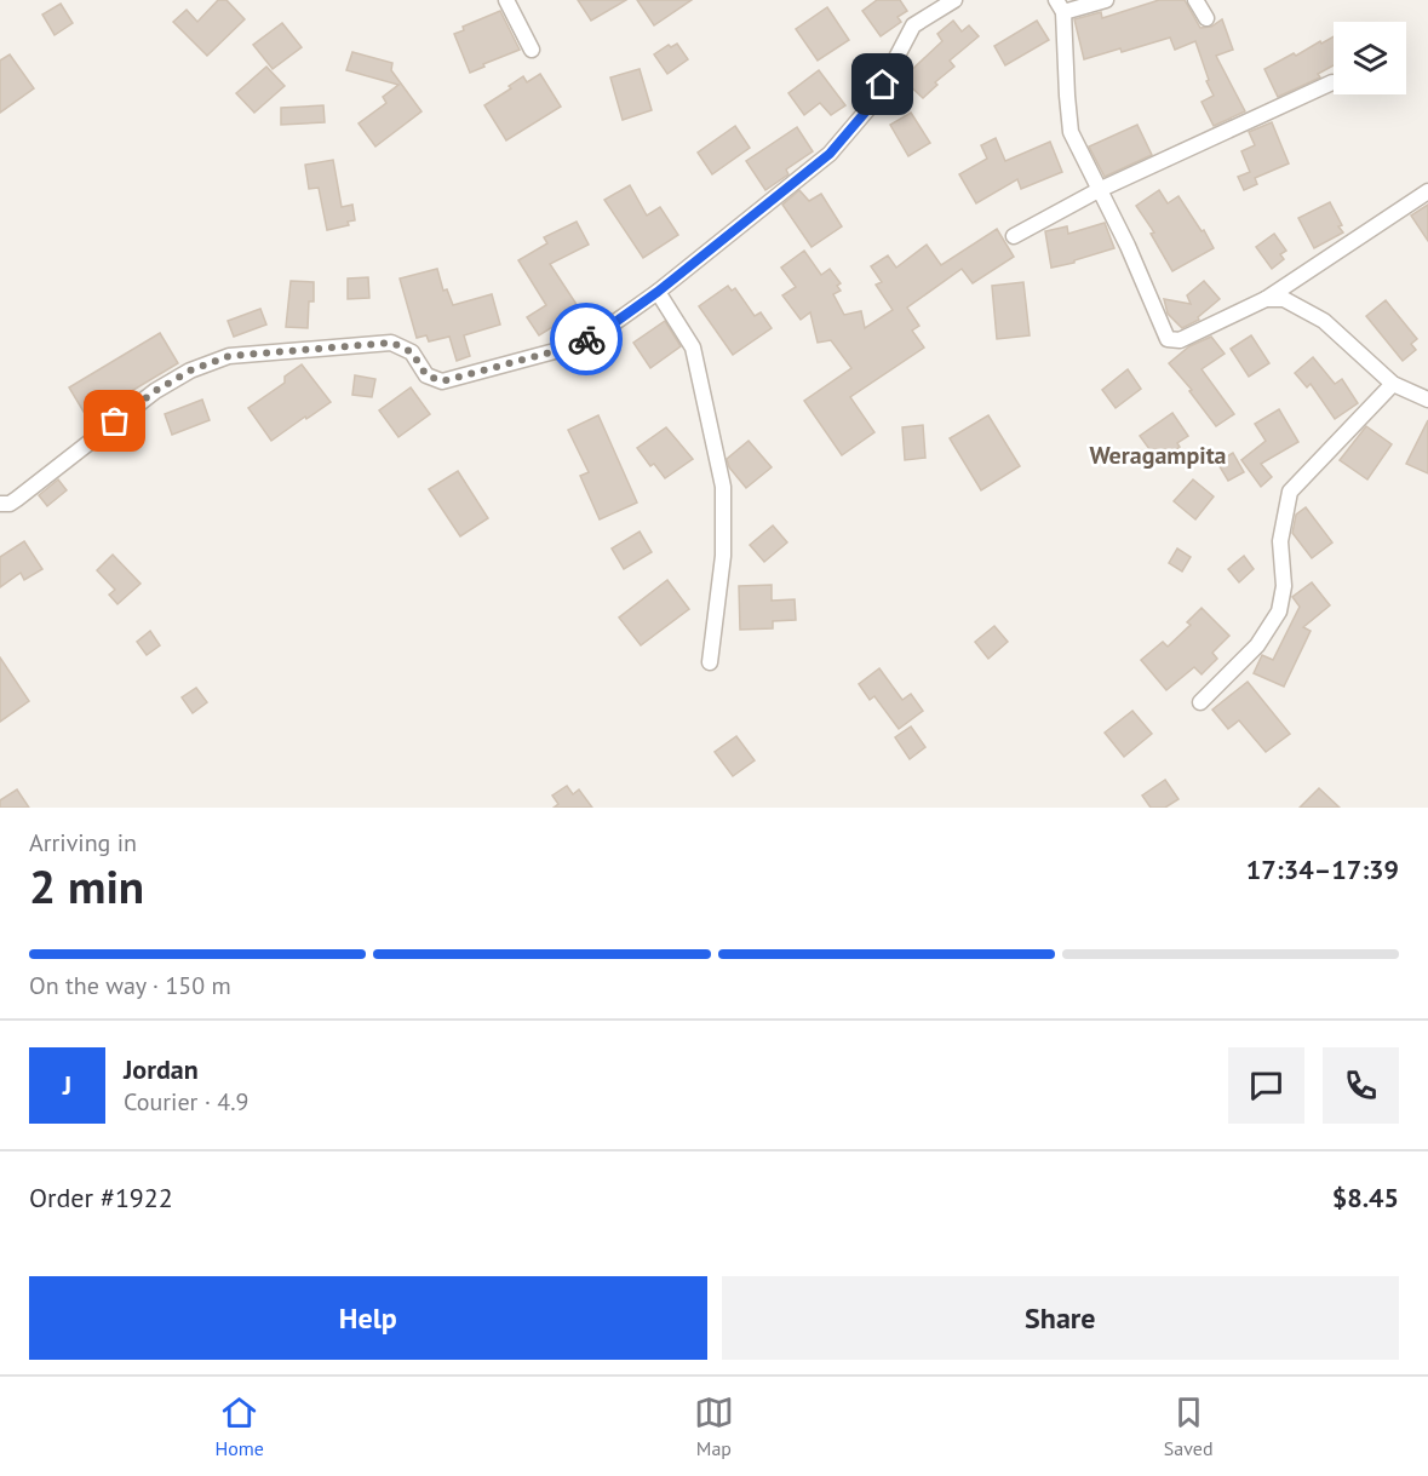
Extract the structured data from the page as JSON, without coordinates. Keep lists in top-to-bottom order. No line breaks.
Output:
{"districts":["Weragampita"],"page":{"heading":["2 min","Arriving in","17:34–17:39"],"panel":["Jordan","Courier · 4.9","Order #1922","$8.45"],"bar":"On the way · 150 m","round":"J","buttons":["Help","Share"],"tabs":["Home","Map","Saved"]}}
